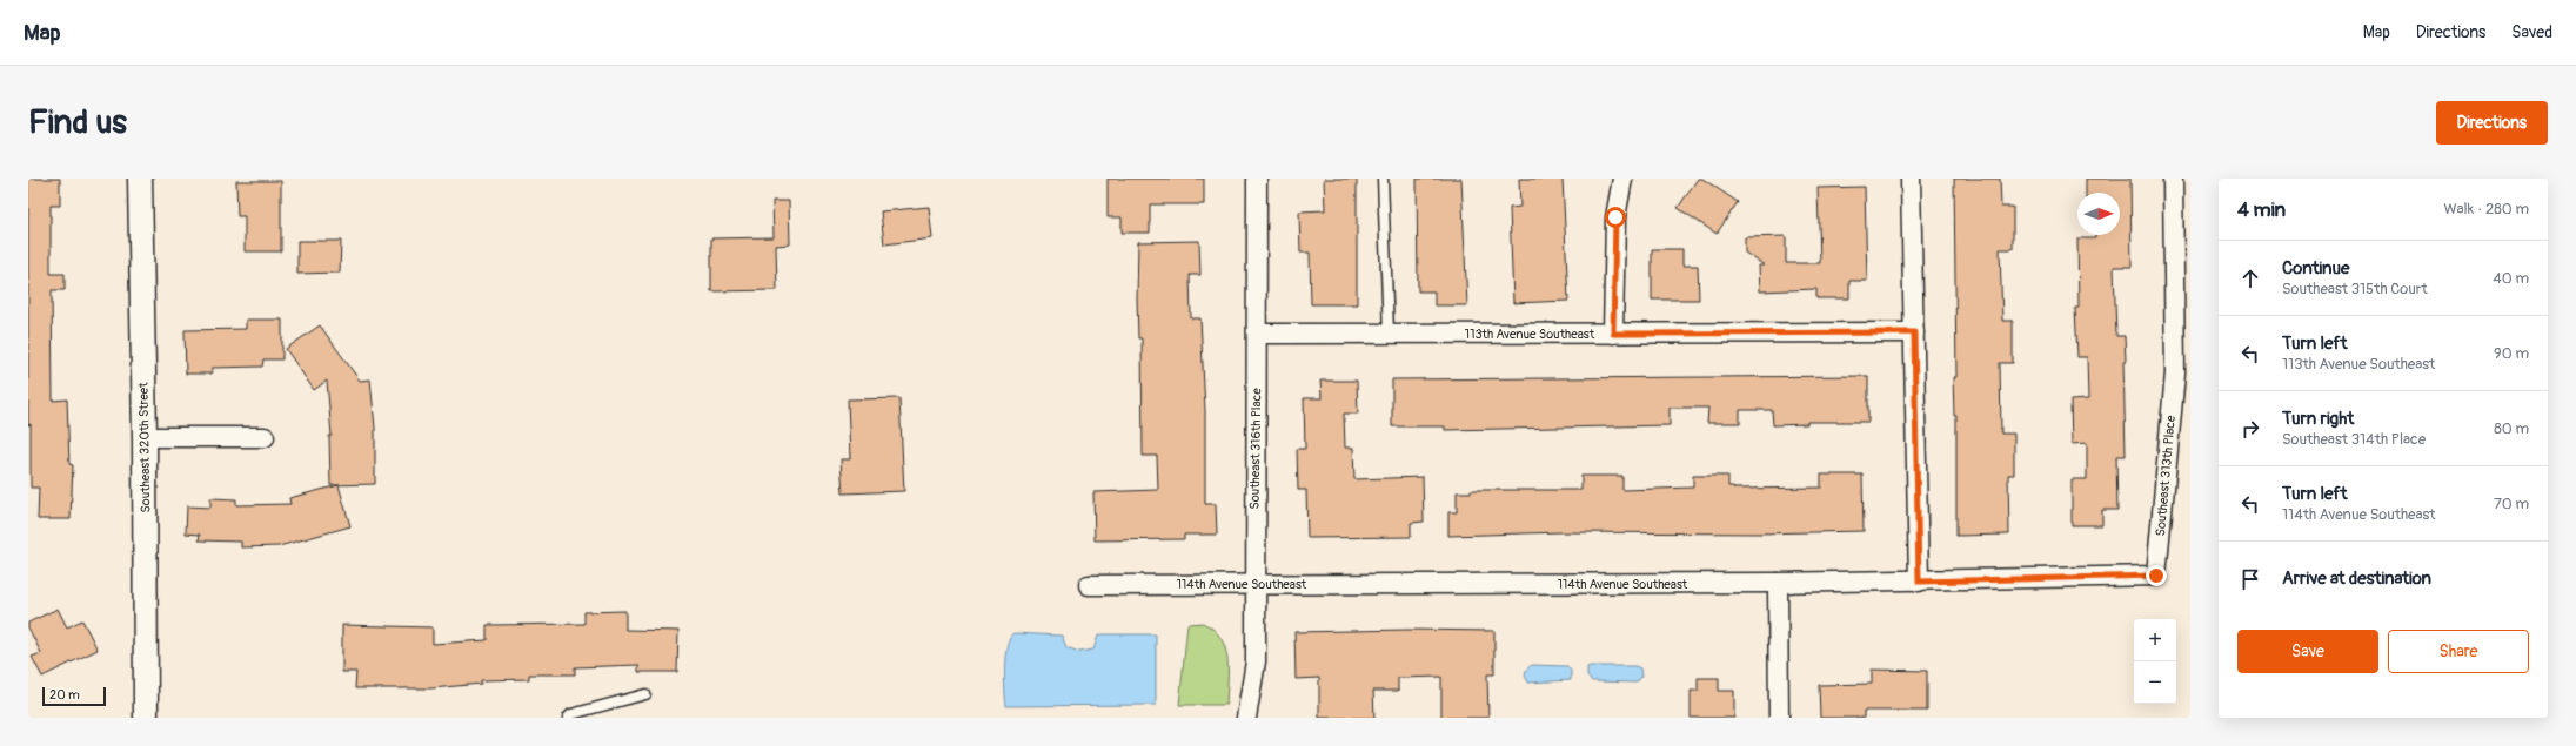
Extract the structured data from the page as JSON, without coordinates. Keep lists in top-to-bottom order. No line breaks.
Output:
{"streets":{"street":["113th Avenue Southeast","Southeast 320th Street","Southeast 316th Place","Southeast 313th Place","114th Avenue Southeast"]},"crossings":[["113th Avenue Southeast","Southeast 316th Place"],["Southeast 316th Place","114th Avenue Southeast"],["Southeast 313th Place","114th Avenue Southeast"]],"scale_bar":"20 m","north":"right","page":{"header":"Map","nav":["Map","Directions","Saved"],"buttons":["Directions",["Save","Share"]],"title":"Find us","heading":["4 min","Walk · 280 m"],"list":[["Continue","Southeast 315th Court","40 m"],["Turn left","113th Avenue Southeast","90 m"],["Turn right","Southeast 314th Place","80 m"],["Turn left","114th Avenue Southeast","70 m"],"Arrive at destination"],"map_buttons":["+","−"],"scale":"20 m"}}
